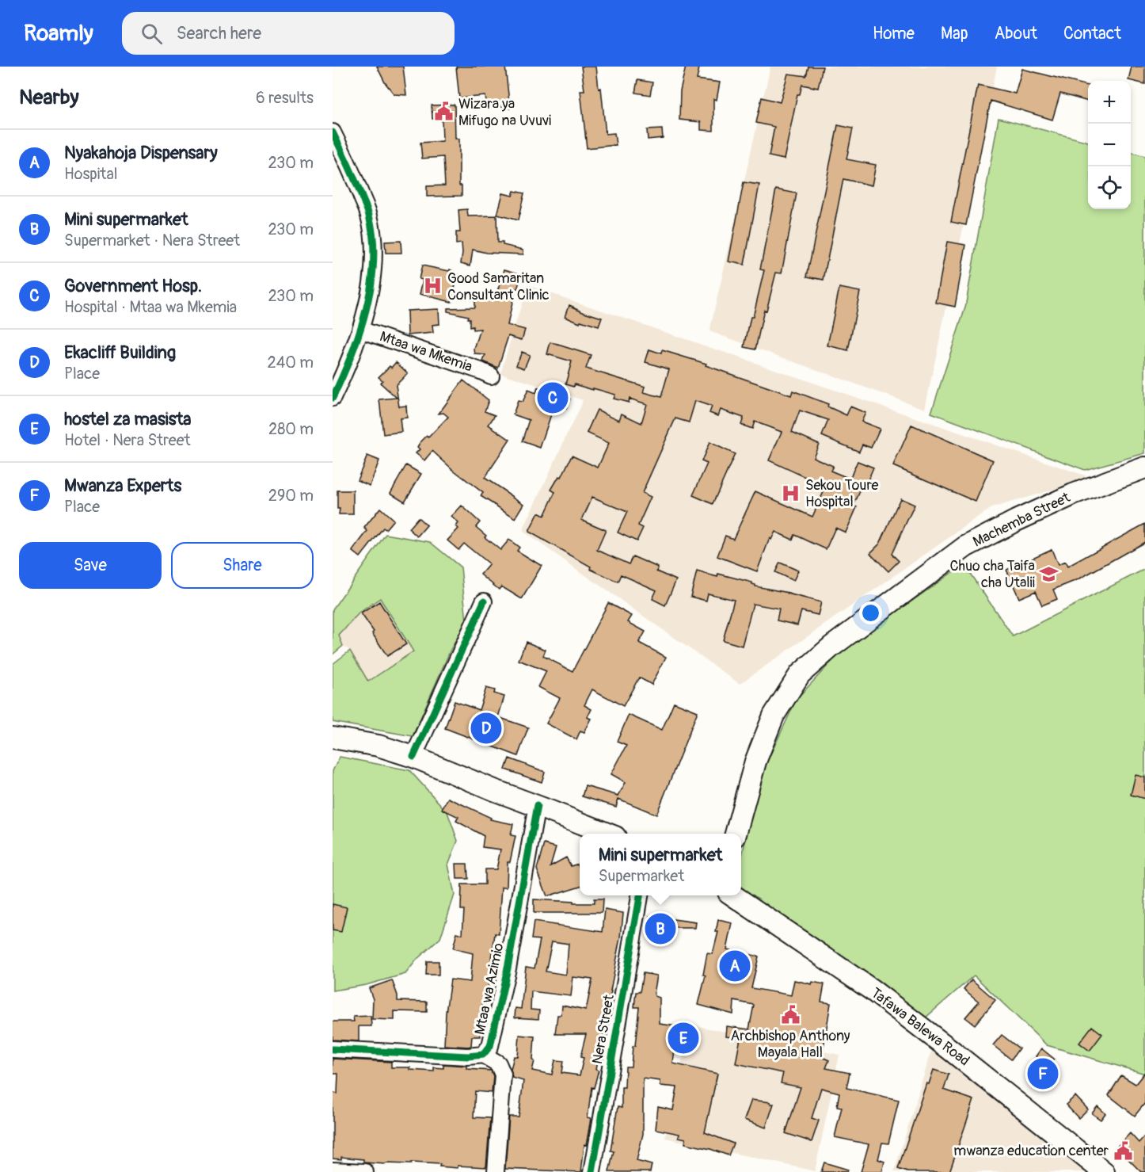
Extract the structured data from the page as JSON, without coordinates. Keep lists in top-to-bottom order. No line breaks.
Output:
{"streets":{"main road":["Machemba Street","Tafawa Balewa Road"],"street":["Mtaa wa Mkemia","Mtaa wa Azimio","Nera Street"]},"places":{"public building":["Wizara ya Mifugo na Uvuvi","Archbishop Anthony Mayala Hall","mwanza education center"],"hospital":["Good Samaritan Consultant Clinic","Sekou Toure Hospital"],"school or university":["Chuo cha Taifa cha Utalii"]},"page":{"header":"Roamly","search":"Search here","nav":["Home","Map","About","Contact"],"heading":["Nearby","6 results"],"map_buttons":["+","−"],"list":[{"mark":"A","name":"Nyakahoja Dispensary","note":"Hospital","value":"230 m"},{"mark":"B","name":"Mini supermarket","note":"Supermarket · Nera Street","value":"230 m"},{"mark":"C","name":"Government Hosp.","note":"Hospital · Mtaa wa Mkemia","value":"230 m"},{"mark":"D","name":"Ekacliff Building","note":"Place","value":"240 m"},{"mark":"E","name":"hostel za masista","note":"Hotel · Nera Street","value":"280 m"},{"mark":"F","name":"Mwanza Experts","note":"Place","value":"290 m"}],"pins":["C","D","B","A","E","F"],"buttons":["Save","Share"],"popup":["Mini supermarket","Supermarket"]}}
